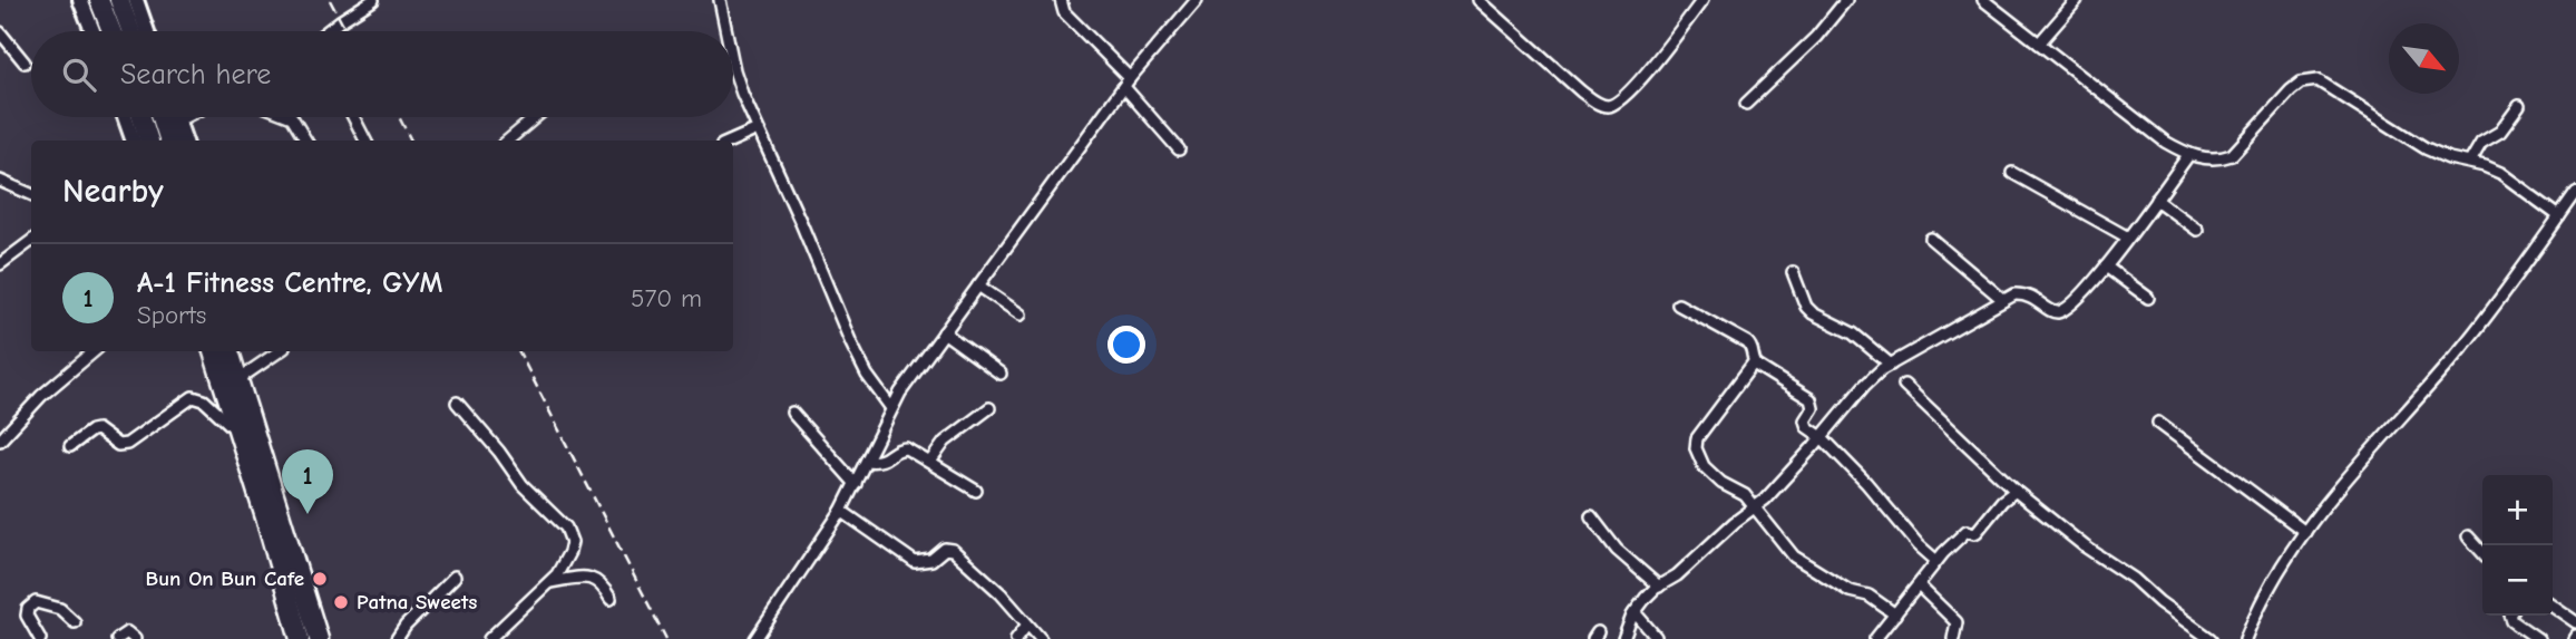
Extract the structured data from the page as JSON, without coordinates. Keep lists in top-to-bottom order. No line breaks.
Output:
{"places":["Bun On Bun Cafe","Patna Sweets"],"north":"bottom right","page":{"search":"Search here","heading":"Nearby","list":[{"mark":"1","name":"A-1 Fitness Centre, GYM","note":"Sports","value":"570 m"}],"pins":"1","map_buttons":["+","−"]}}
